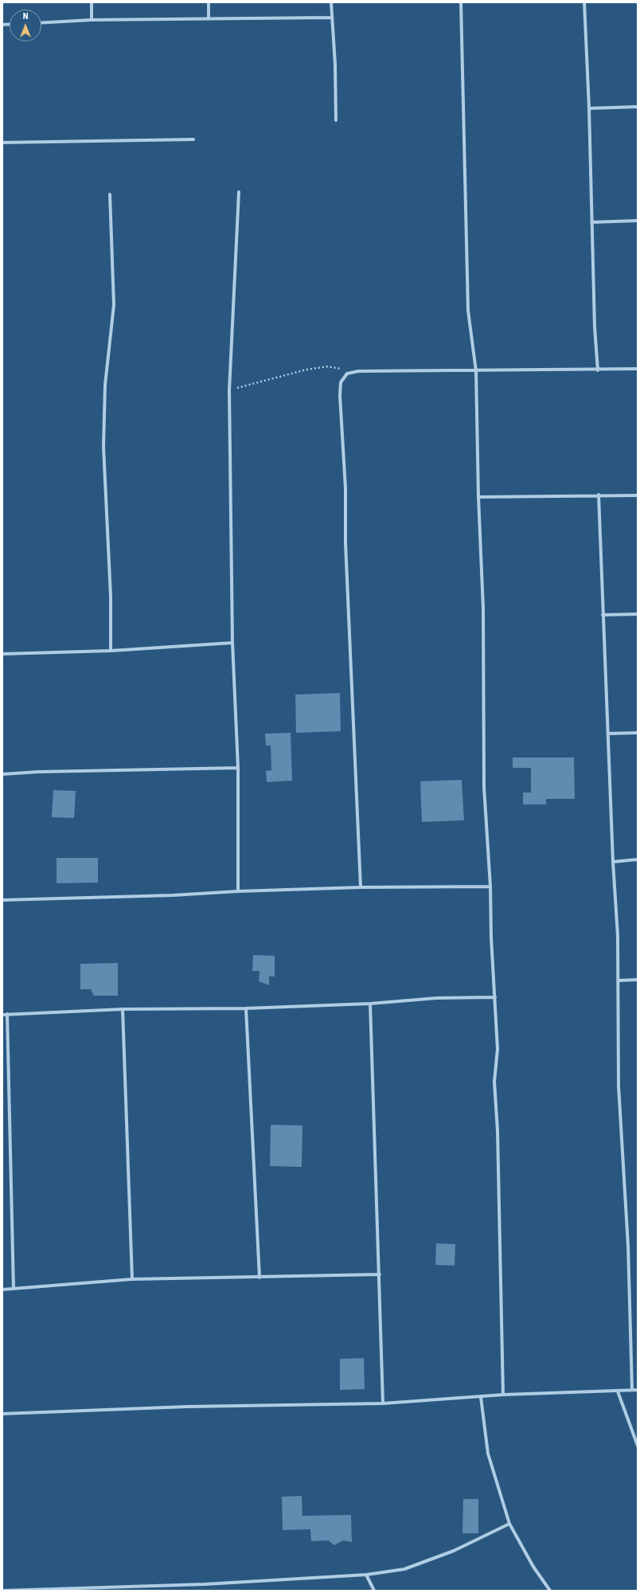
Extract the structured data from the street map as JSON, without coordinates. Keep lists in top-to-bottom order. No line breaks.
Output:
{"north":"top"}
